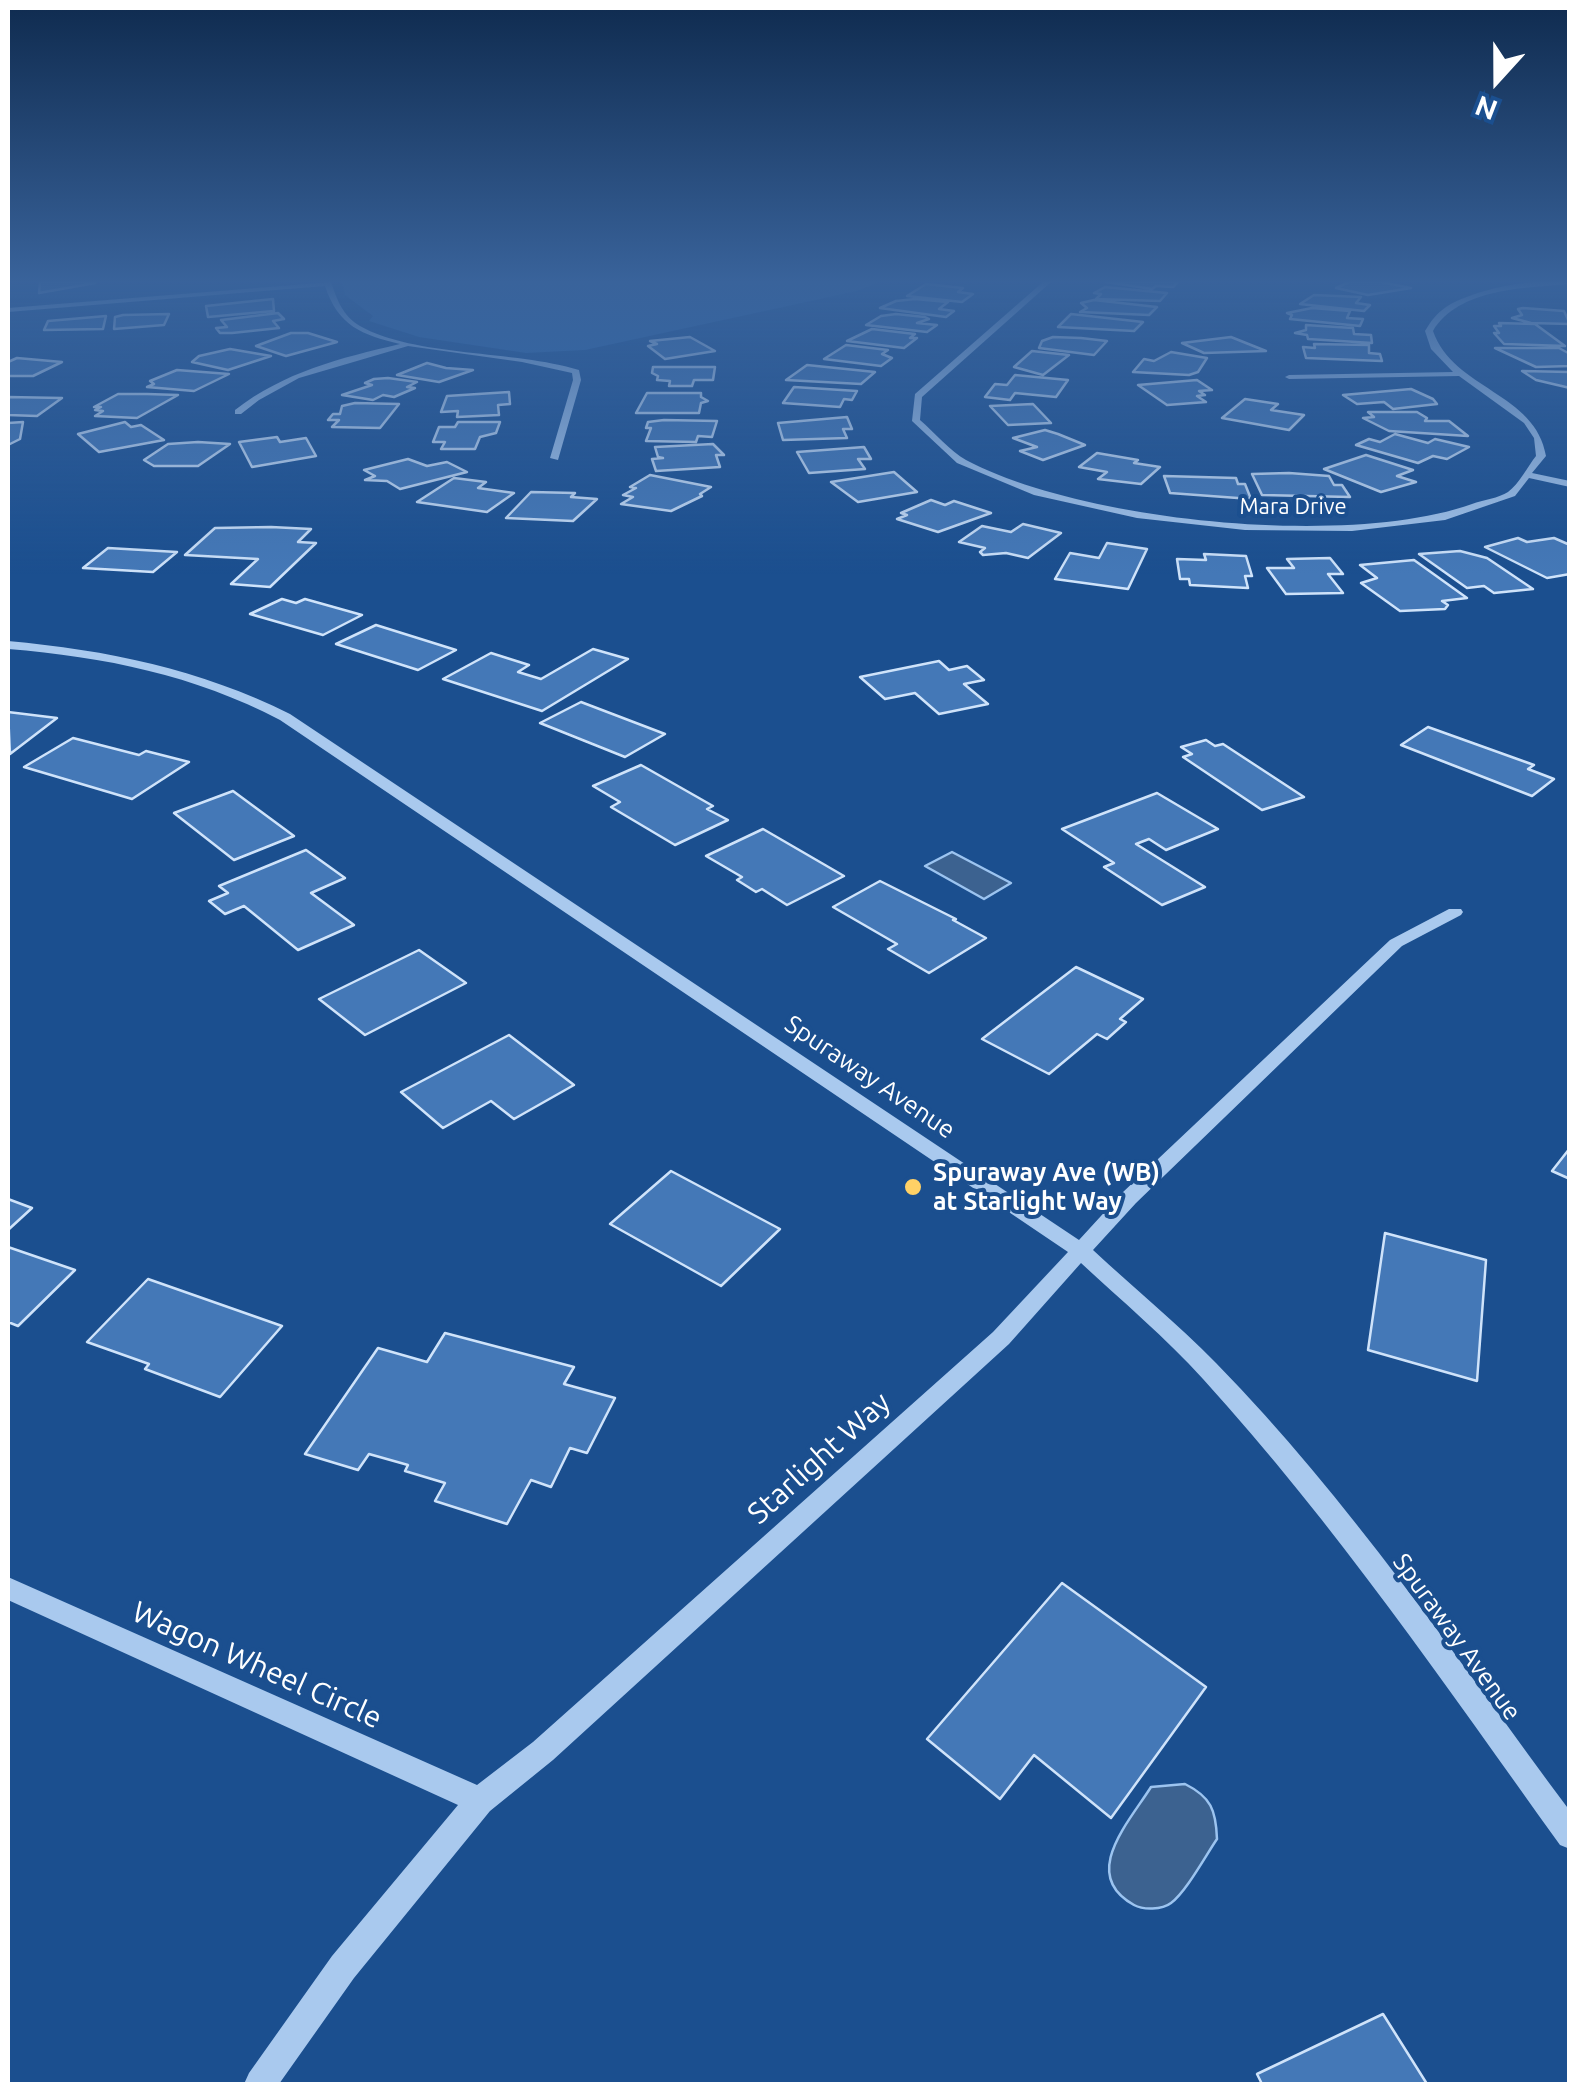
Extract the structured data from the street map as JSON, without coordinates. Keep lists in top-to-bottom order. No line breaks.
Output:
{"streets":{"street":["Mara Drive","Spuraway Avenue","Starlight Way","Wagon Wheel Circle"]},"crossings":[["Spuraway Avenue","Starlight Way"],["Starlight Way","Wagon Wheel Circle"]],"places":["Spuraway Ave (WB) at Starlight Way"],"north":"bottom"}
